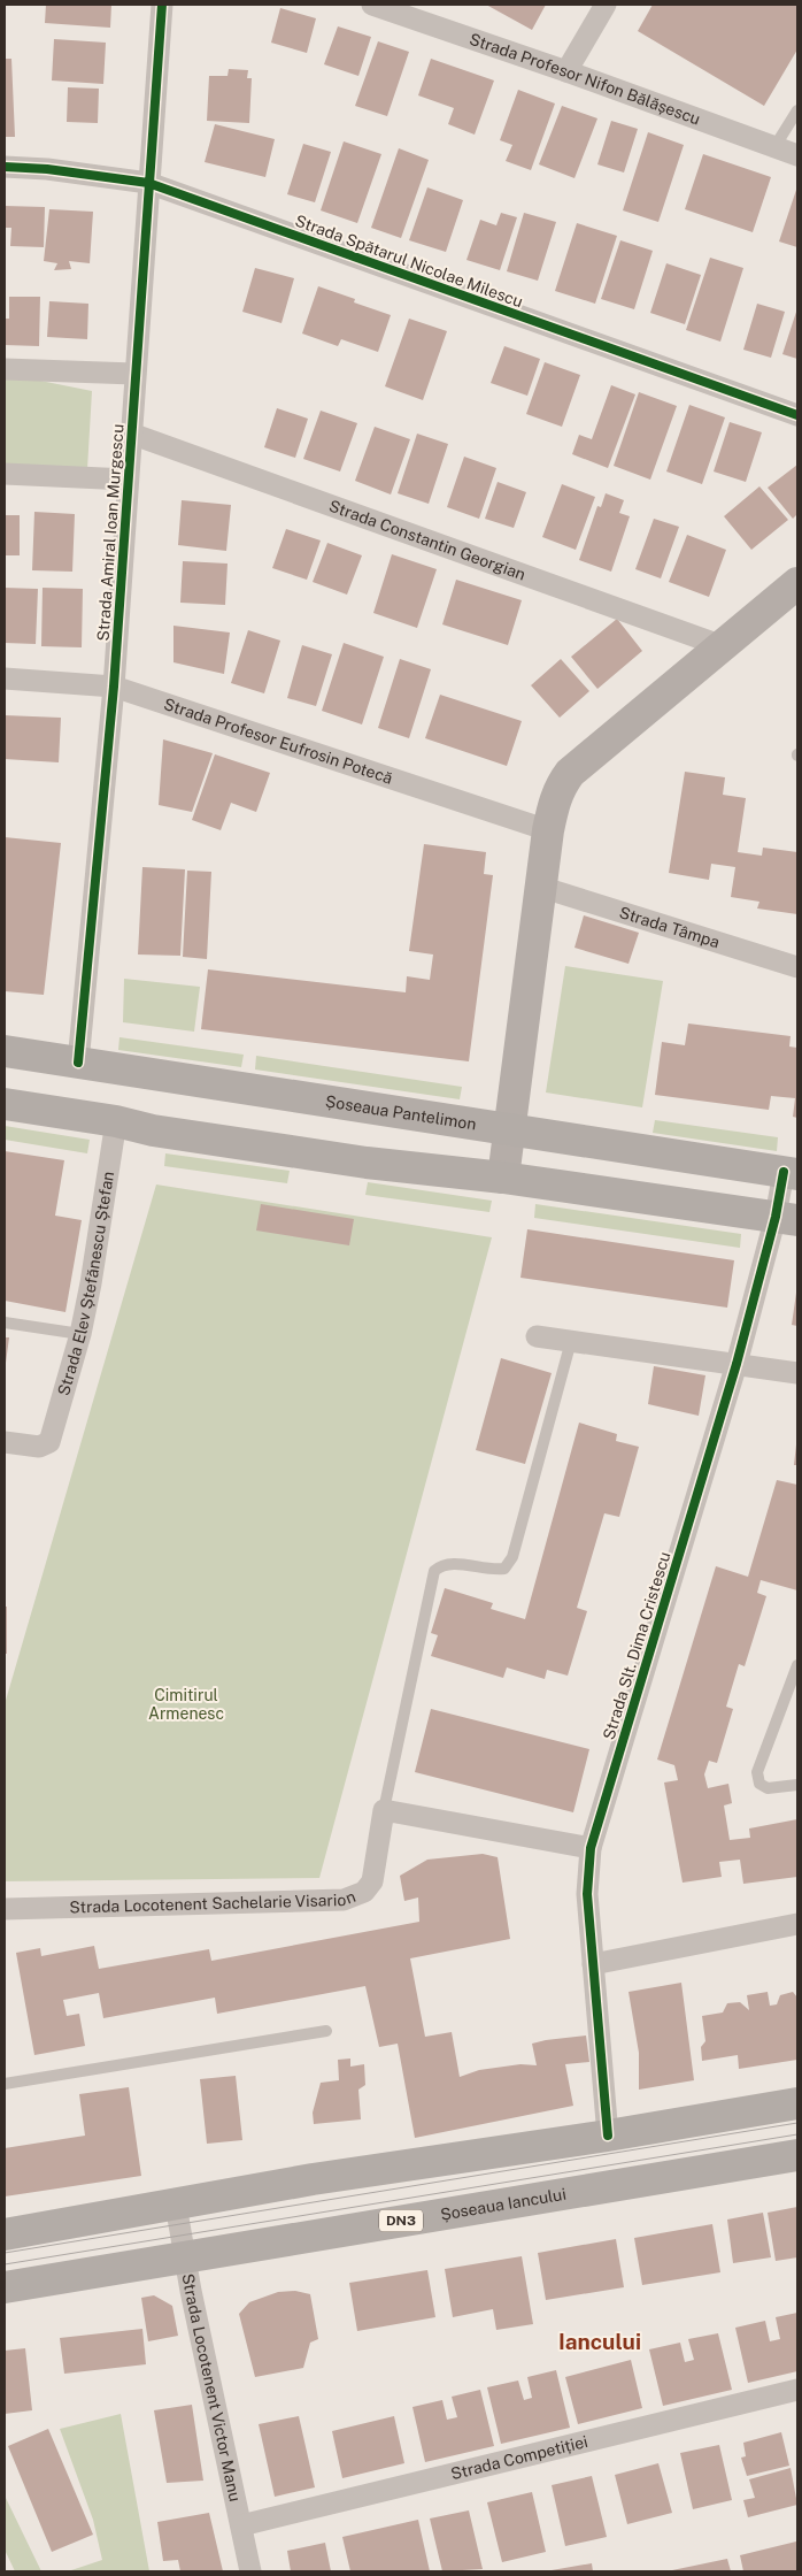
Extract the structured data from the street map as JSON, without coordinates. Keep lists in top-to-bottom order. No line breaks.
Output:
{"streets":{"main road":["Șoseaua Pantelimon","Șoseaua Iancului","DN3"],"street":["Strada Profesor Nifon Bălășescu","Strada Spătarul Nicolae Milescu","Strada Amiral Ioan Murgescu","Strada Constantin Georgian","Strada Profesor Eufrosin Potecă","Strada Tâmpa","Strada Elev Ștefănescu Ștefan","Strada Slt. Dima Cristescu","Strada Locotenent Sachelarie Visarion","Strada Locotenent Victor Manu","Strada Competiției"]},"crossings":[["Strada Spătarul Nicolae Milescu","Strada Amiral Ioan Murgescu"],["Strada Amiral Ioan Murgescu","Strada Constantin Georgian"],["Strada Amiral Ioan Murgescu","Strada Profesor Eufrosin Potecă"],["Strada Amiral Ioan Murgescu","Șoseaua Pantelimon"],["Șoseaua Pantelimon","Strada Slt. Dima Cristescu"],["Șoseaua Iancului","Strada Locotenent Victor Manu"],["Strada Locotenent Victor Manu","Strada Competiției"]],"districts":["Iancului"],"parks":["Cimitirul Armenesc"]}
